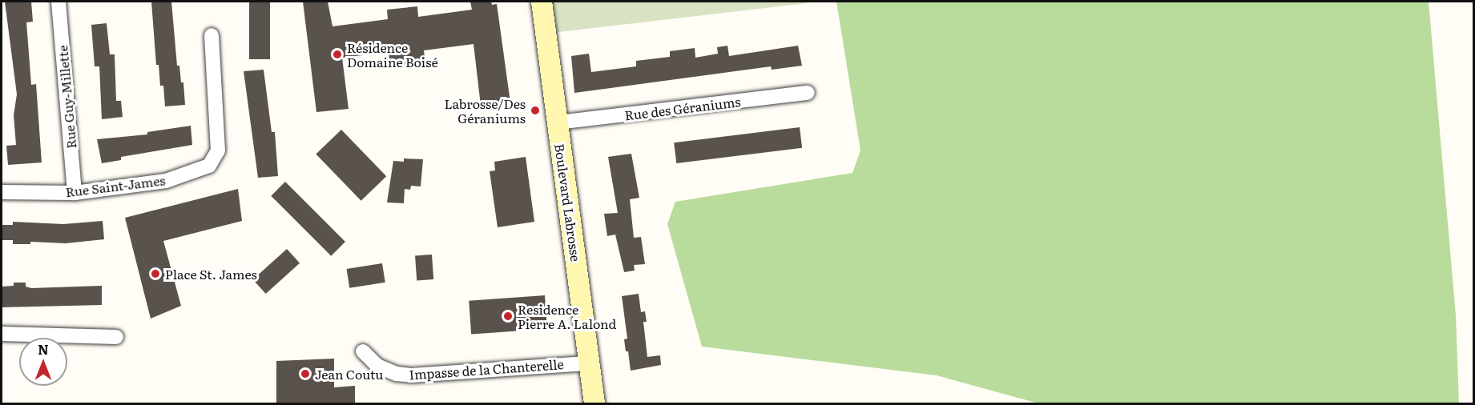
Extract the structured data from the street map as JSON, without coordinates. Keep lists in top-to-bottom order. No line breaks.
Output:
{"streets":{"main road":["Boulevard Labrosse"],"street":["Rue Guy-Millette","Rue des Géraniums","Rue Saint-James","Impasse de la Chanterelle"]},"crossings":[["Rue Guy-Millette","Rue Saint-James"],["Rue des Géraniums","Boulevard Labrosse"],["Boulevard Labrosse","Impasse de la Chanterelle"]],"places":["Résidence Domaine Boisé","Labrosse/Des Géraniums","Place St. James","Residence Pierre A. Lalond","Jean Coutu"],"north":"top"}
